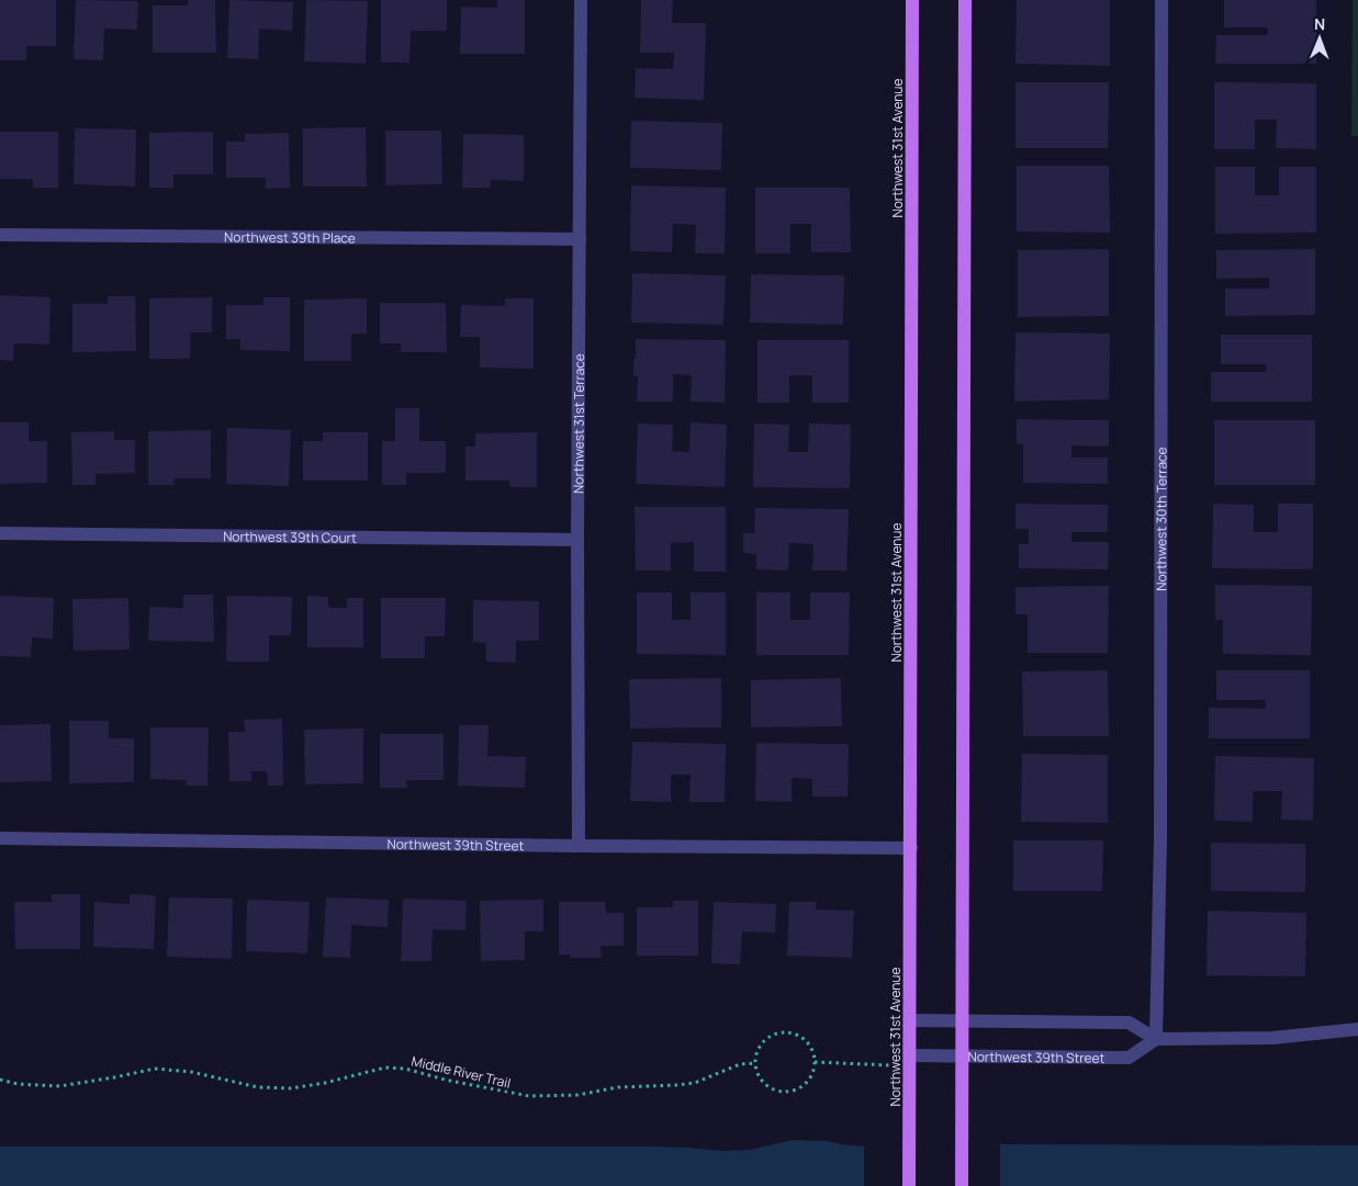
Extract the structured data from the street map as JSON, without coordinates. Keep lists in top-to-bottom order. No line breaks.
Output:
{"streets":{"main road":["Northwest 31st Avenue"],"street":["Northwest 39th Place","Northwest 31st Terrace","Northwest 30th Terrace","Northwest 39th Court","Northwest 39th Street"],"path":["Middle River Trail"]},"crossings":[["Northwest 31st Avenue","Northwest 39th Street"],["Northwest 39th Place","Northwest 31st Terrace"],["Northwest 31st Terrace","Northwest 39th Court"],["Northwest 31st Terrace","Northwest 39th Street"],["Northwest 30th Terrace","Northwest 39th Street"]],"north":"top"}
